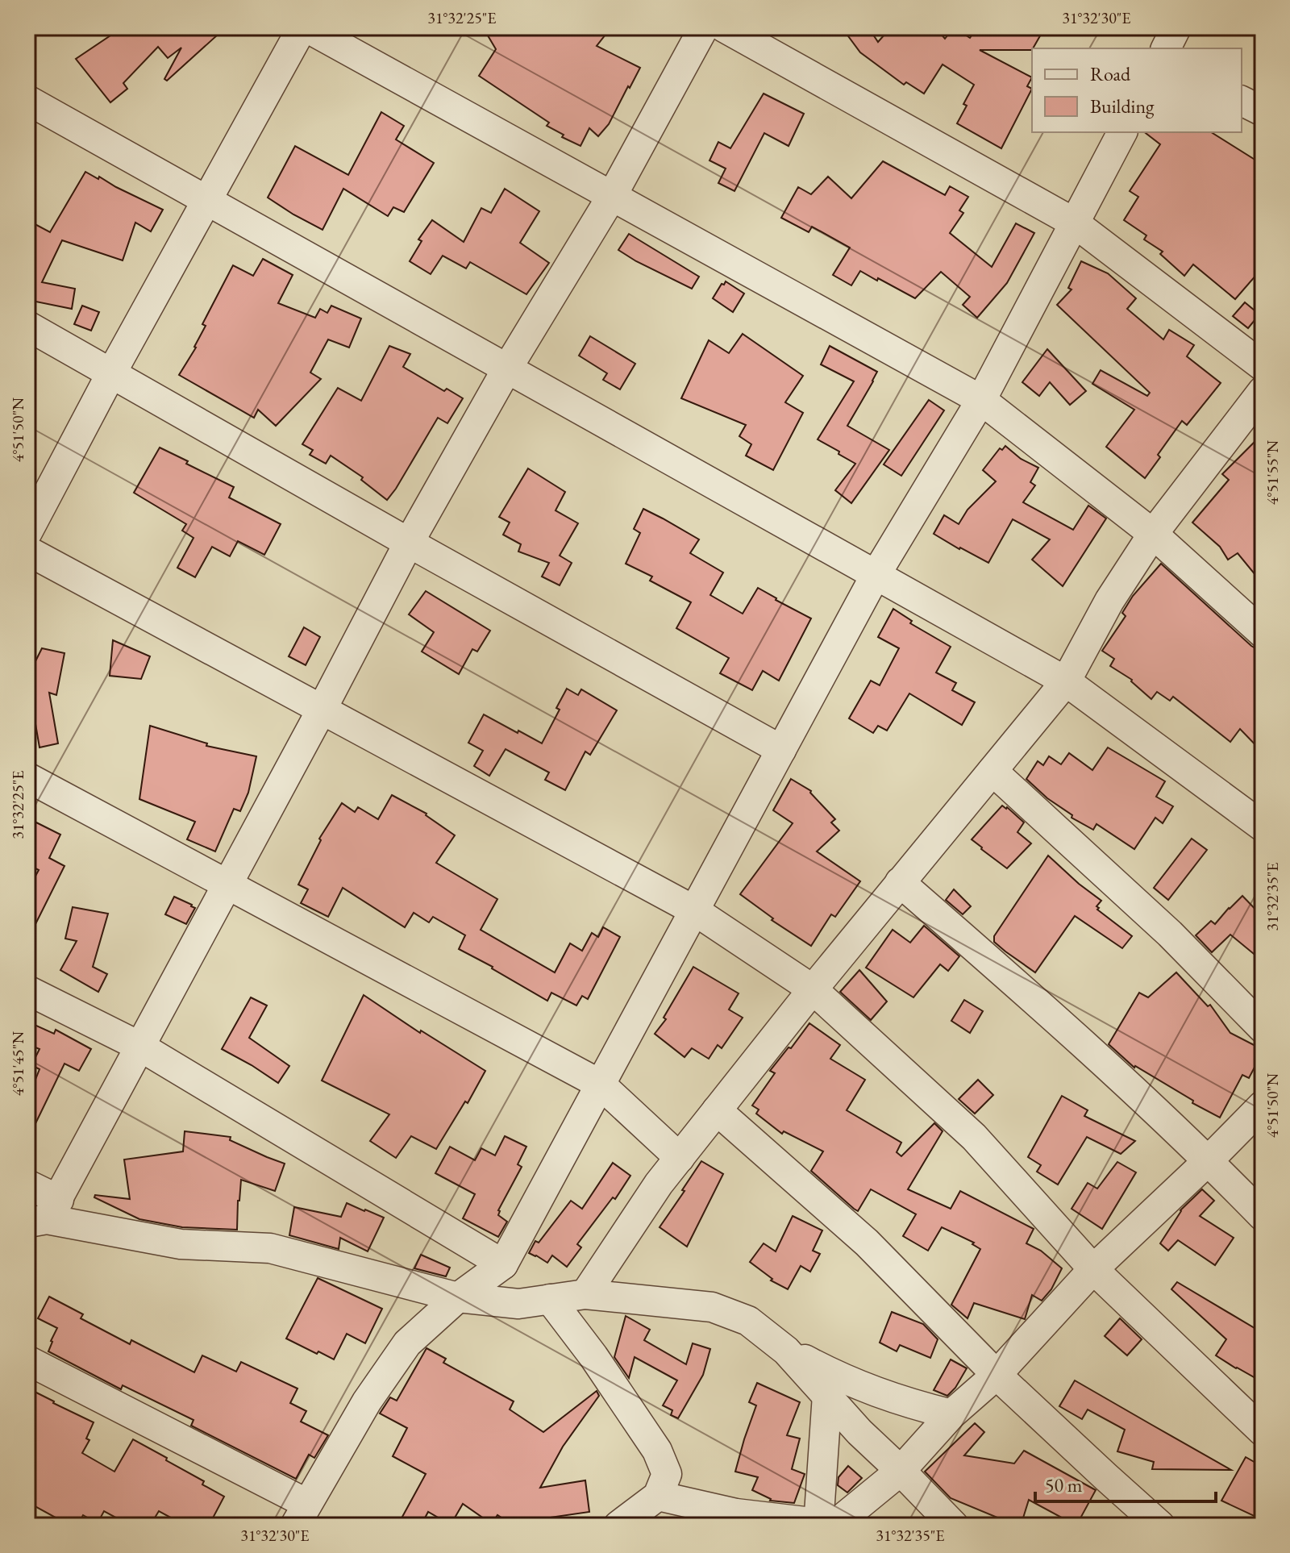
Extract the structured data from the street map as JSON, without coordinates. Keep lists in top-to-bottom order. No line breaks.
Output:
{"legend":["Road","Building"],"scale_bar":"50 m","coordinates":["31°32'25\"E","31°32'30\"E","4°51'50\"N","4°51'55\"N","31°32'35\"E","4°51'45\"N"]}
